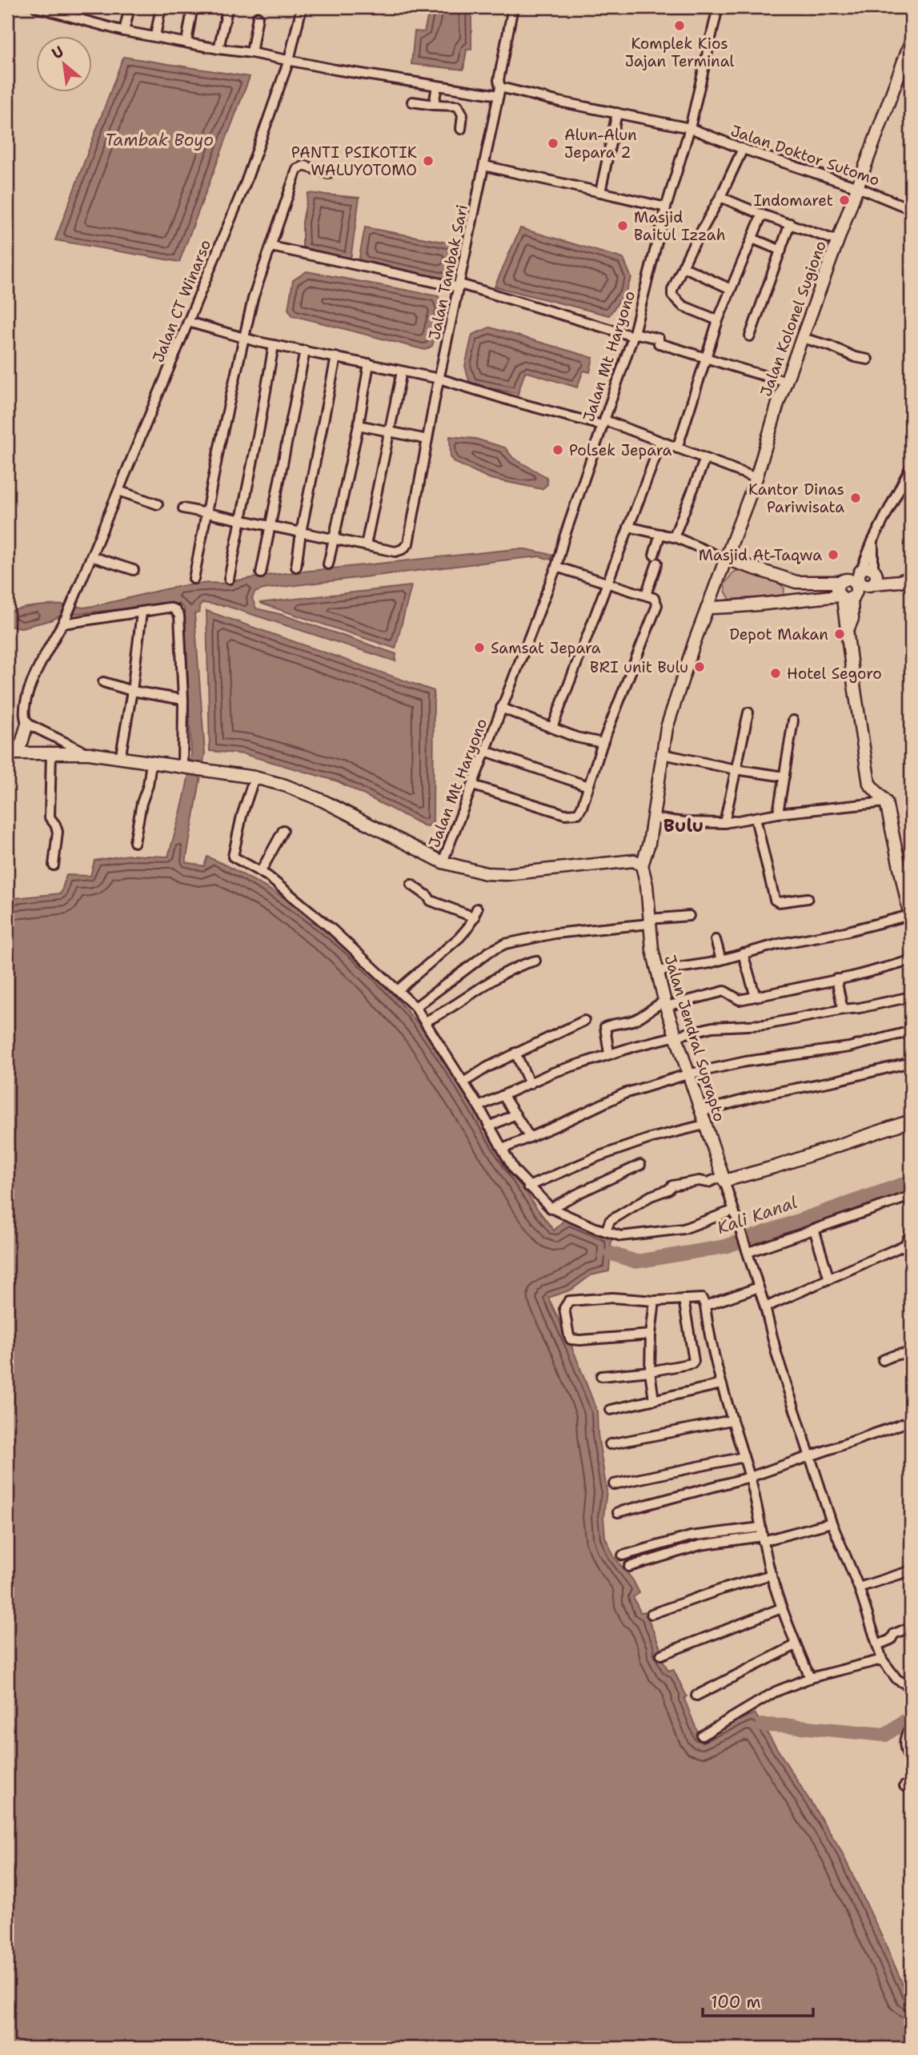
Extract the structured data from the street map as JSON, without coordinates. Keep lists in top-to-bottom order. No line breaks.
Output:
{"streets":{"main road":["Jalan Kolonel Sugiono","Jalan Jendral Suprapto"],"street":["Jalan Doktor Sutomo","Jalan Tambak Sari","Jalan CT Winarso","Jalan Mt Haryono"]},"crossings":[["Jalan Doktor Sutomo","Jalan Tambak Sari"],["Jalan Doktor Sutomo","Jalan CT Winarso"],["Jalan Doktor Sutomo","Jalan Kolonel Sugiono"],["Jalan Doktor Sutomo","Jalan Mt Haryono"],["Jalan Kolonel Sugiono","Jalan Jendral Suprapto"]],"districts":["Bulu"],"water":["Tambak Boyo","Kali Kanal"],"places":["Komplek Kios Jajan Terminal","Alun-Alun Jepara 2","PANTI PSIKOTIK WALUYOTOMO","Indomaret","Masjid Baitul Izzah","Polsek Jepara","Kantor Dinas Pariwisata","Masjid At-Taqwa","Depot Makan","Samsat Jepara","BRI unit Bulu","Hotel Segoro"],"scale_bar":"100 m","north":"top left"}
